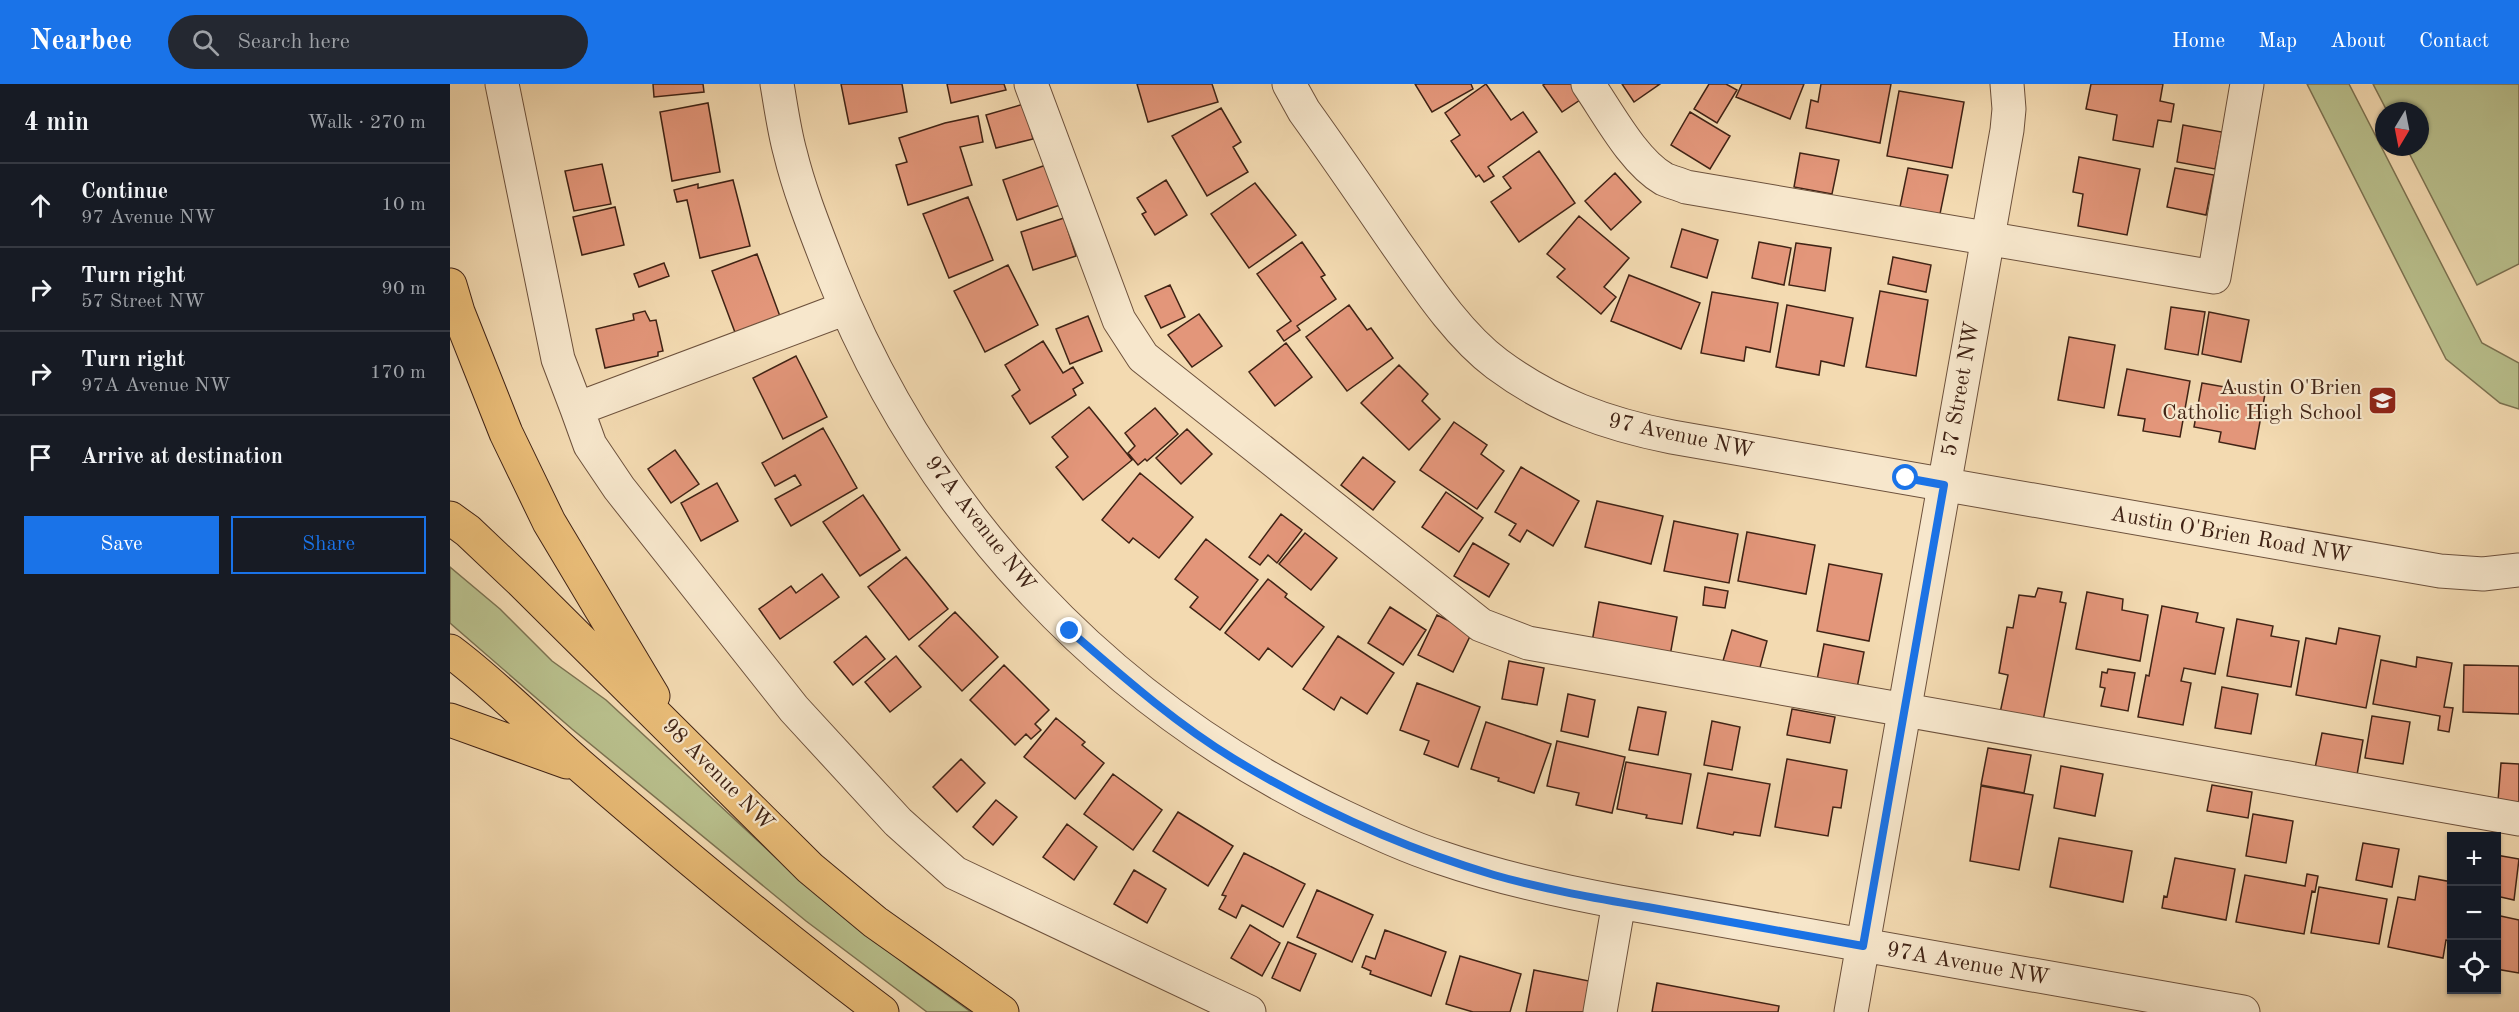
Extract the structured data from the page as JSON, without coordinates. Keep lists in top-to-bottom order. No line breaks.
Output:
{"streets":{"main road":["98 Avenue NW"],"street":["57 Street NW","97 Avenue NW","97A Avenue NW","Austin O'Brien Road NW"]},"crossings":[["57 Street NW","97 Avenue NW"],["57 Street NW","97A Avenue NW"],["57 Street NW","Austin O'Brien Road NW"],["97 Avenue NW","Austin O'Brien Road NW"]],"places":{"school or university":["Austin O'Brien Catholic High School"]},"north":"bottom","page":{"header":"Nearbee","search":"Search here","nav":["Home","Map","About","Contact"],"heading":["4 min","Walk · 270 m"],"list":[["Continue","97 Avenue NW","10 m"],["Turn right","57 Street NW","90 m"],["Turn right","97A Avenue NW","170 m"],"Arrive at destination"],"buttons":["Save","Share"],"map_buttons":["+","−"]}}
